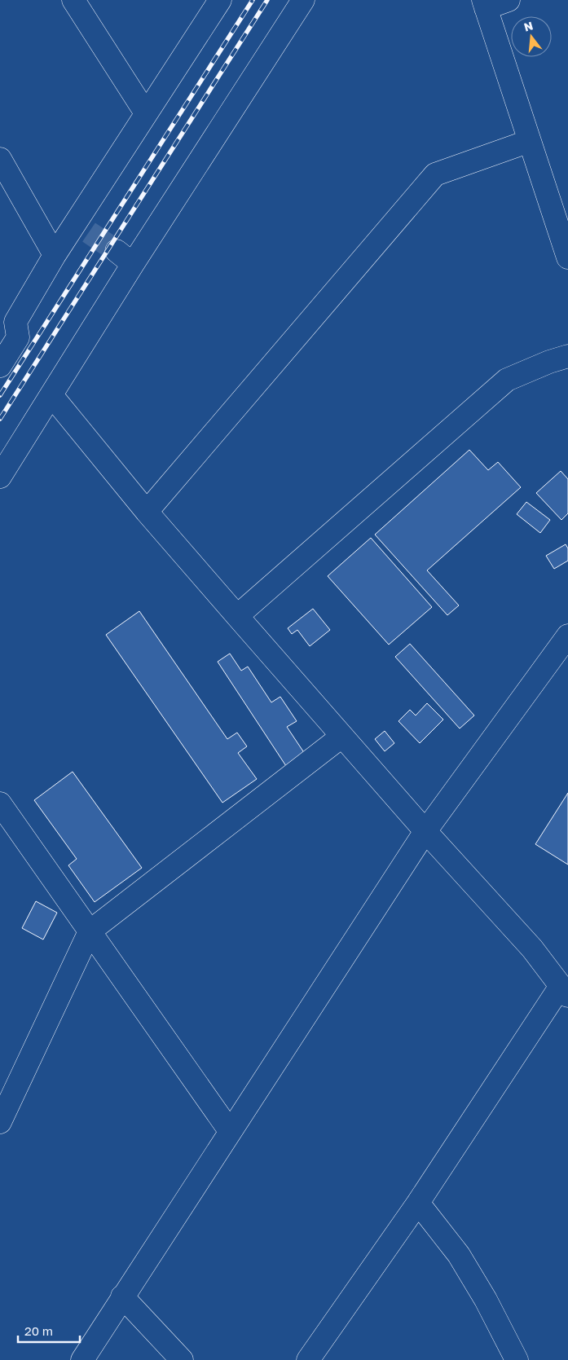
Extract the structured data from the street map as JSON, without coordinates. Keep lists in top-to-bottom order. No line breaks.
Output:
{"scale_bar":"20 m","north":"top"}
